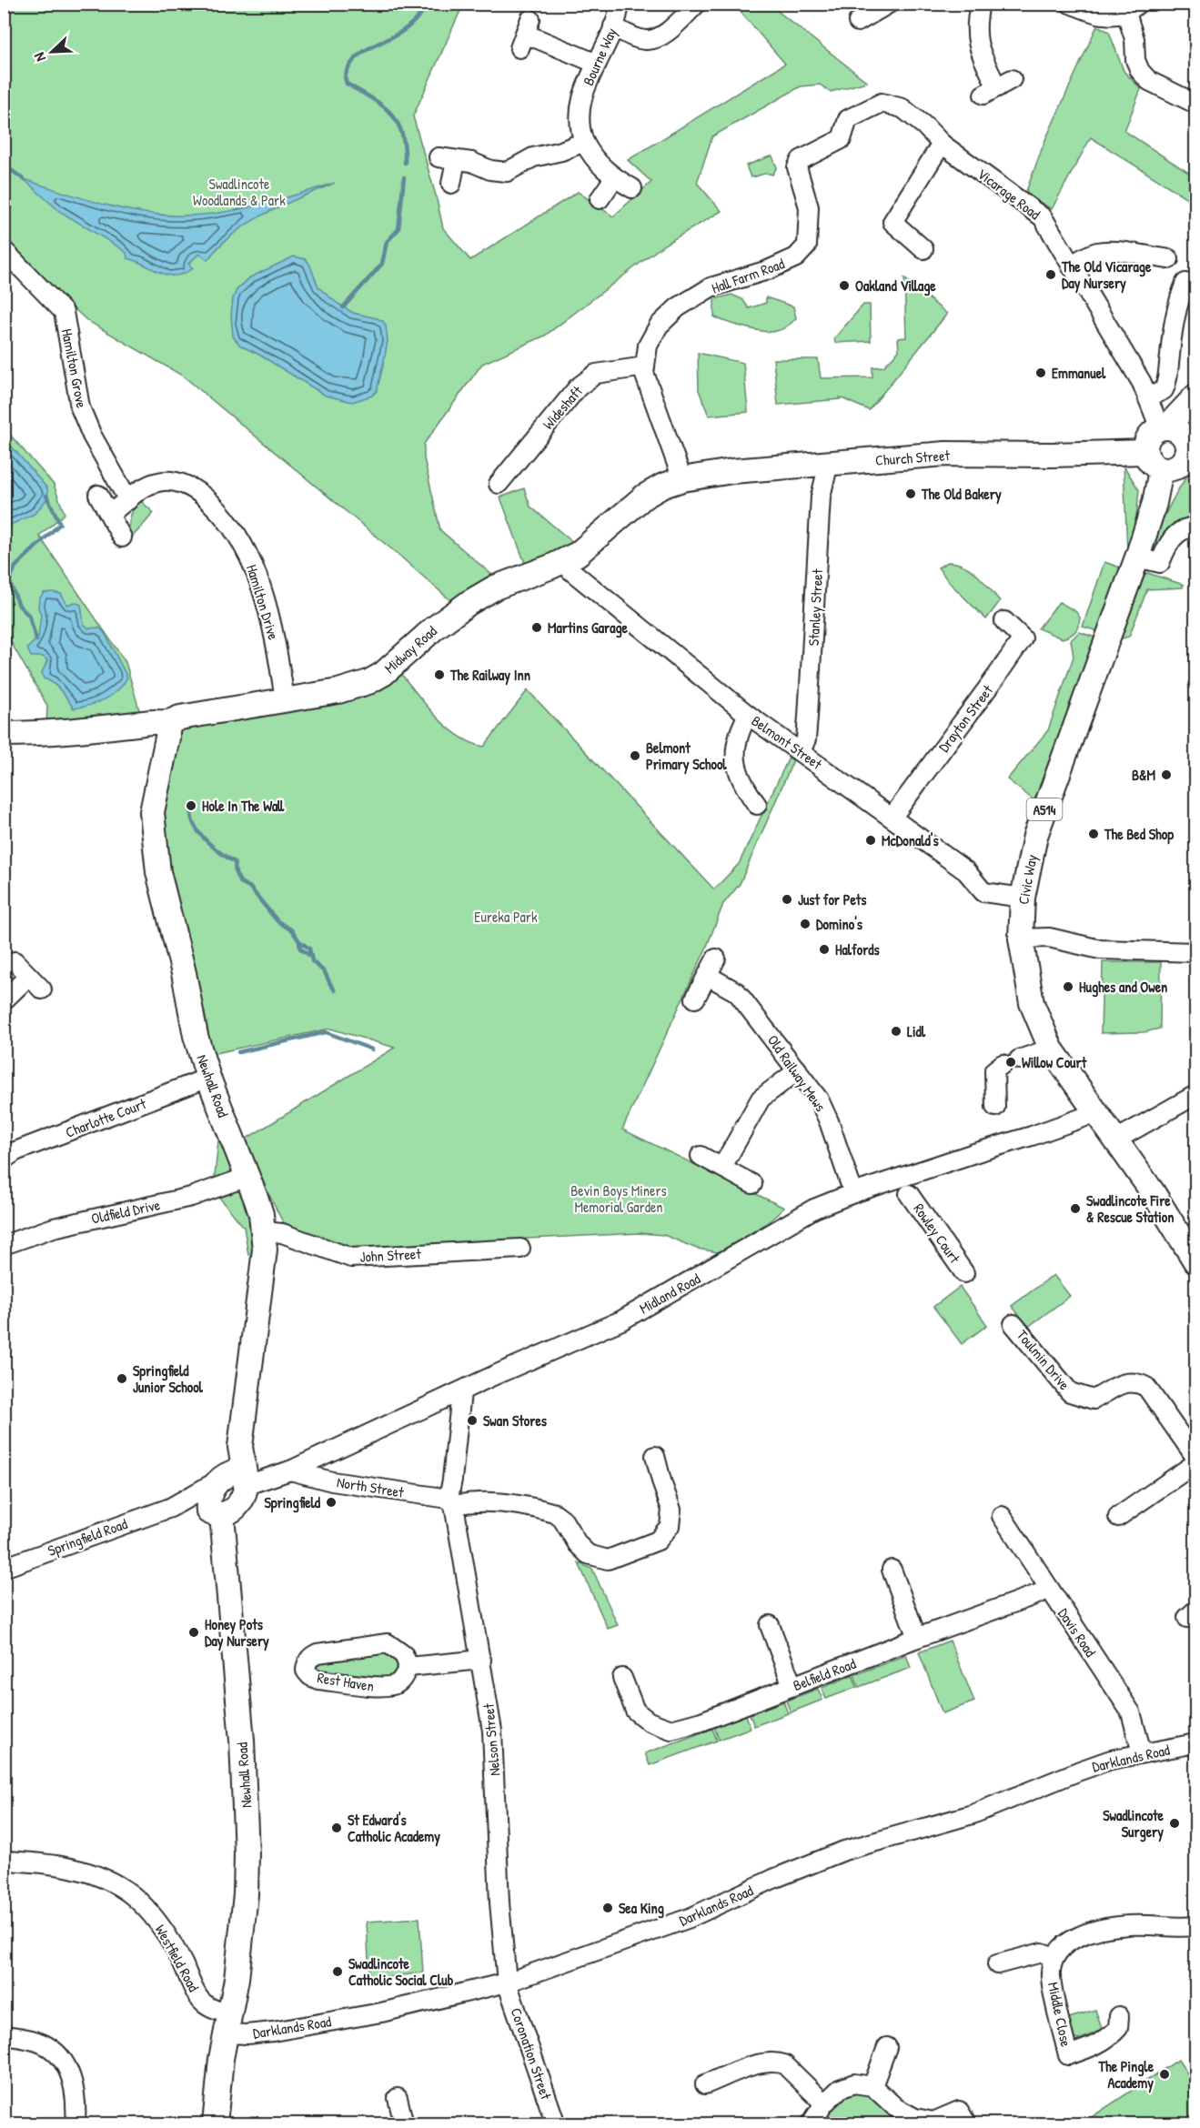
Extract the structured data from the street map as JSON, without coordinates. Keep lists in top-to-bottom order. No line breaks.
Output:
{"streets":{"main road":["Church Street","Midway Road","A514","Civic Way","Newhall Road"],"street":["Bourne Way","Vicarage Road","Hall Farm Road","Hamilton Grove","Wideshaft","Hamilton Drive","Stanley Street","Drayton Street","Belmont Street","Old Railway Mews","Charlotte Court","Oldfield Drive","Rowley Court","John Street","Midland Road","Toulmin Drive","North Street","Springfield Road","Davis Road","Belfield Road","Rest Haven","Nelson Street","Darklands Road","Westfield Road","Middle Close","Coronation Street"]},"crossings":[["Vicarage Road","Hall Farm Road"],["Vicarage Road","Church Street"],["Vicarage Road","Civic Way"],["Hall Farm Road","Wideshaft"],["Hall Farm Road","Church Street"],["Hall Farm Road","Midway Road"],["Hamilton Grove","Hamilton Drive"],["Church Street","Stanley Street"],["Church Street","Midway Road"],["Church Street","Civic Way"],["Hamilton Drive","Midway Road"],["Stanley Street","Belmont Street"],["Midway Road","Belmont Street"],["Midway Road","Newhall Road"],["Drayton Street","Belmont Street"],["Belmont Street","Civic Way"],["Civic Way","Midland Road"],["Old Railway Mews","Midland Road"],["Newhall Road","Charlotte Court"],["Newhall Road","Oldfield Drive"],["Newhall Road","John Street"],["Newhall Road","Midland Road"],["Newhall Road","Springfield Road"],["Newhall Road","Darklands Road"],["Newhall Road","Westfield Road"],["Midland Road","North Street"],["Midland Road","Springfield Road"],["Midland Road","Nelson Street"],["North Street","Nelson Street"],["Davis Road","Belfield Road"],["Davis Road","Darklands Road"],["Nelson Street","Darklands Road"],["Nelson Street","Coronation Street"],["Darklands Road","Westfield Road"],["Darklands Road","Coronation Street"]],"parks":["Swadlincote Woodlands & Park","Eureka Park","Bevin Boys Miners Memorial Garden"],"places":["The Old Vicarage Day Nursery","Oakland Village","Emmanuel","The Old Bakery","Martins Garage","The Railway Inn","Belmont Primary School","B&M","Hole In The Wall","The Bed Shop","McDonald's","Just for Pets","Domino's","Halfords","Hughes and Owen","Lidl","Willow Court","Swadlincote Fire & Rescue Station","Springfield Junior School","Swan Stores","Springfield","Honey Pots Day Nursery","Swadlincote Surgery","St Edward's Catholic Academy","Sea King","Swadlincote Catholic Social Club","The Pingle Academy"],"north":"bottom left"}
